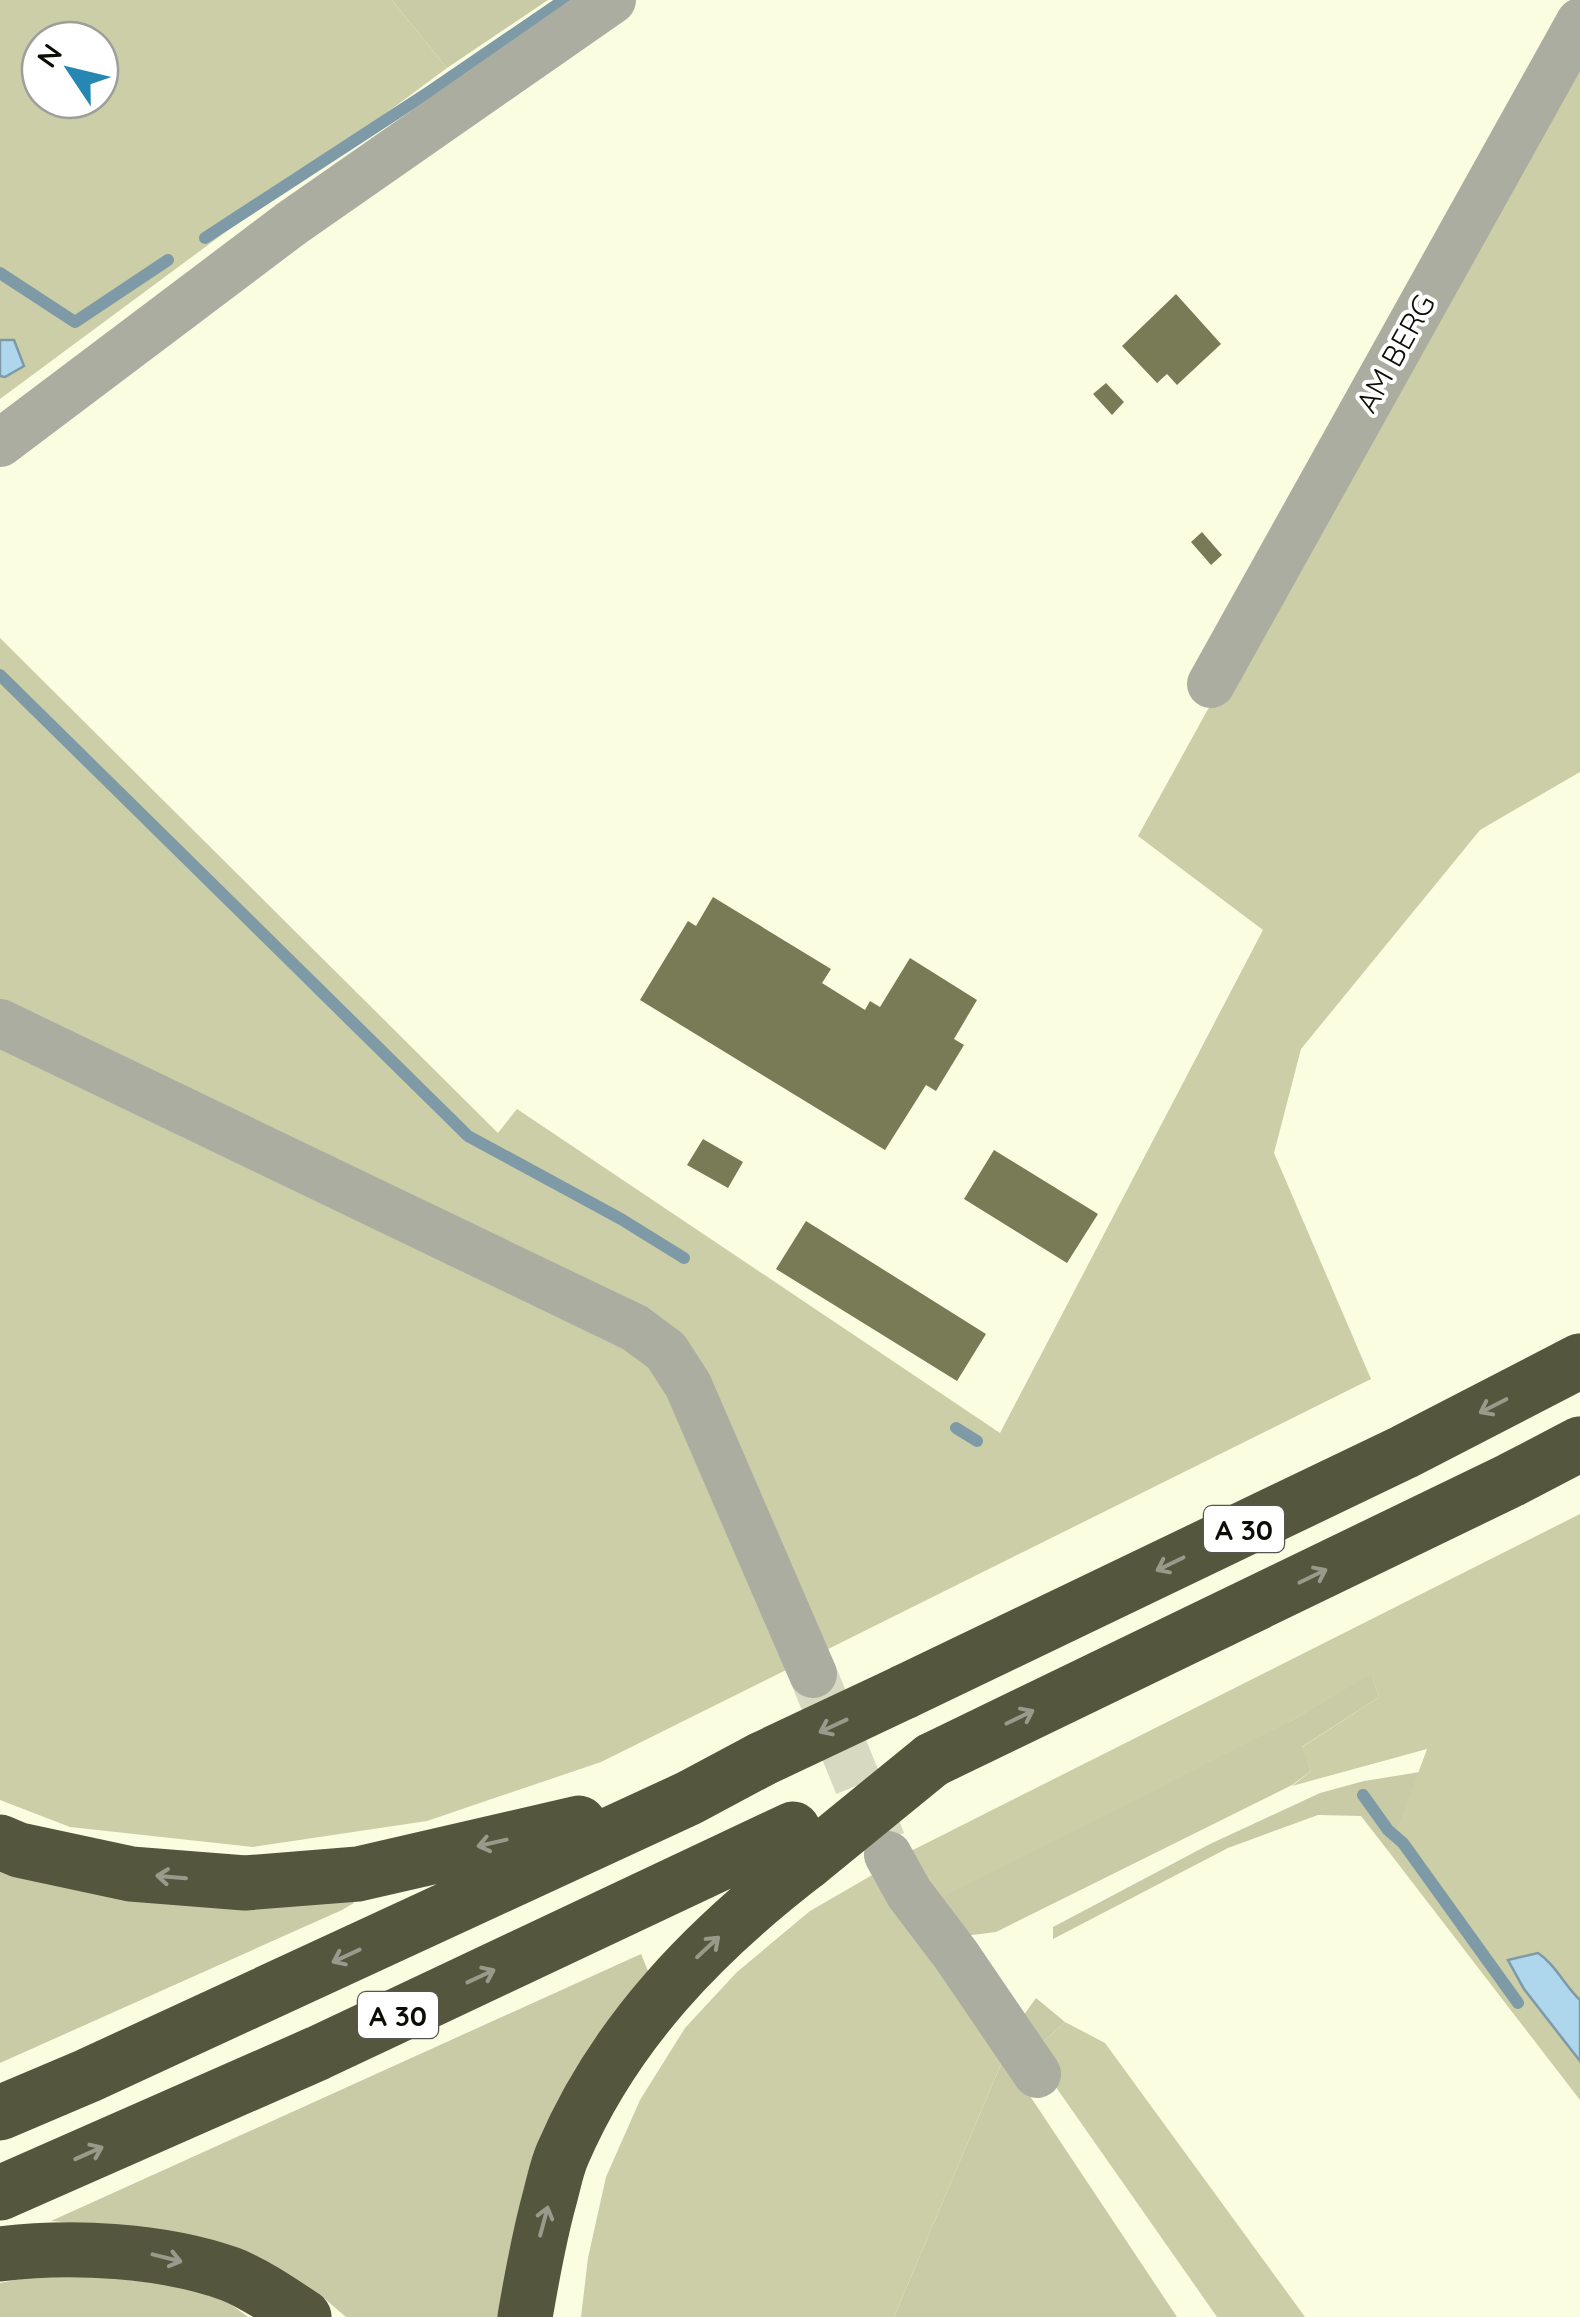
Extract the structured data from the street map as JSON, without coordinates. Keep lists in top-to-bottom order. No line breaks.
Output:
{"streets":{"highway":["A 30"],"street":["AM BERG"]},"north":"top left"}
